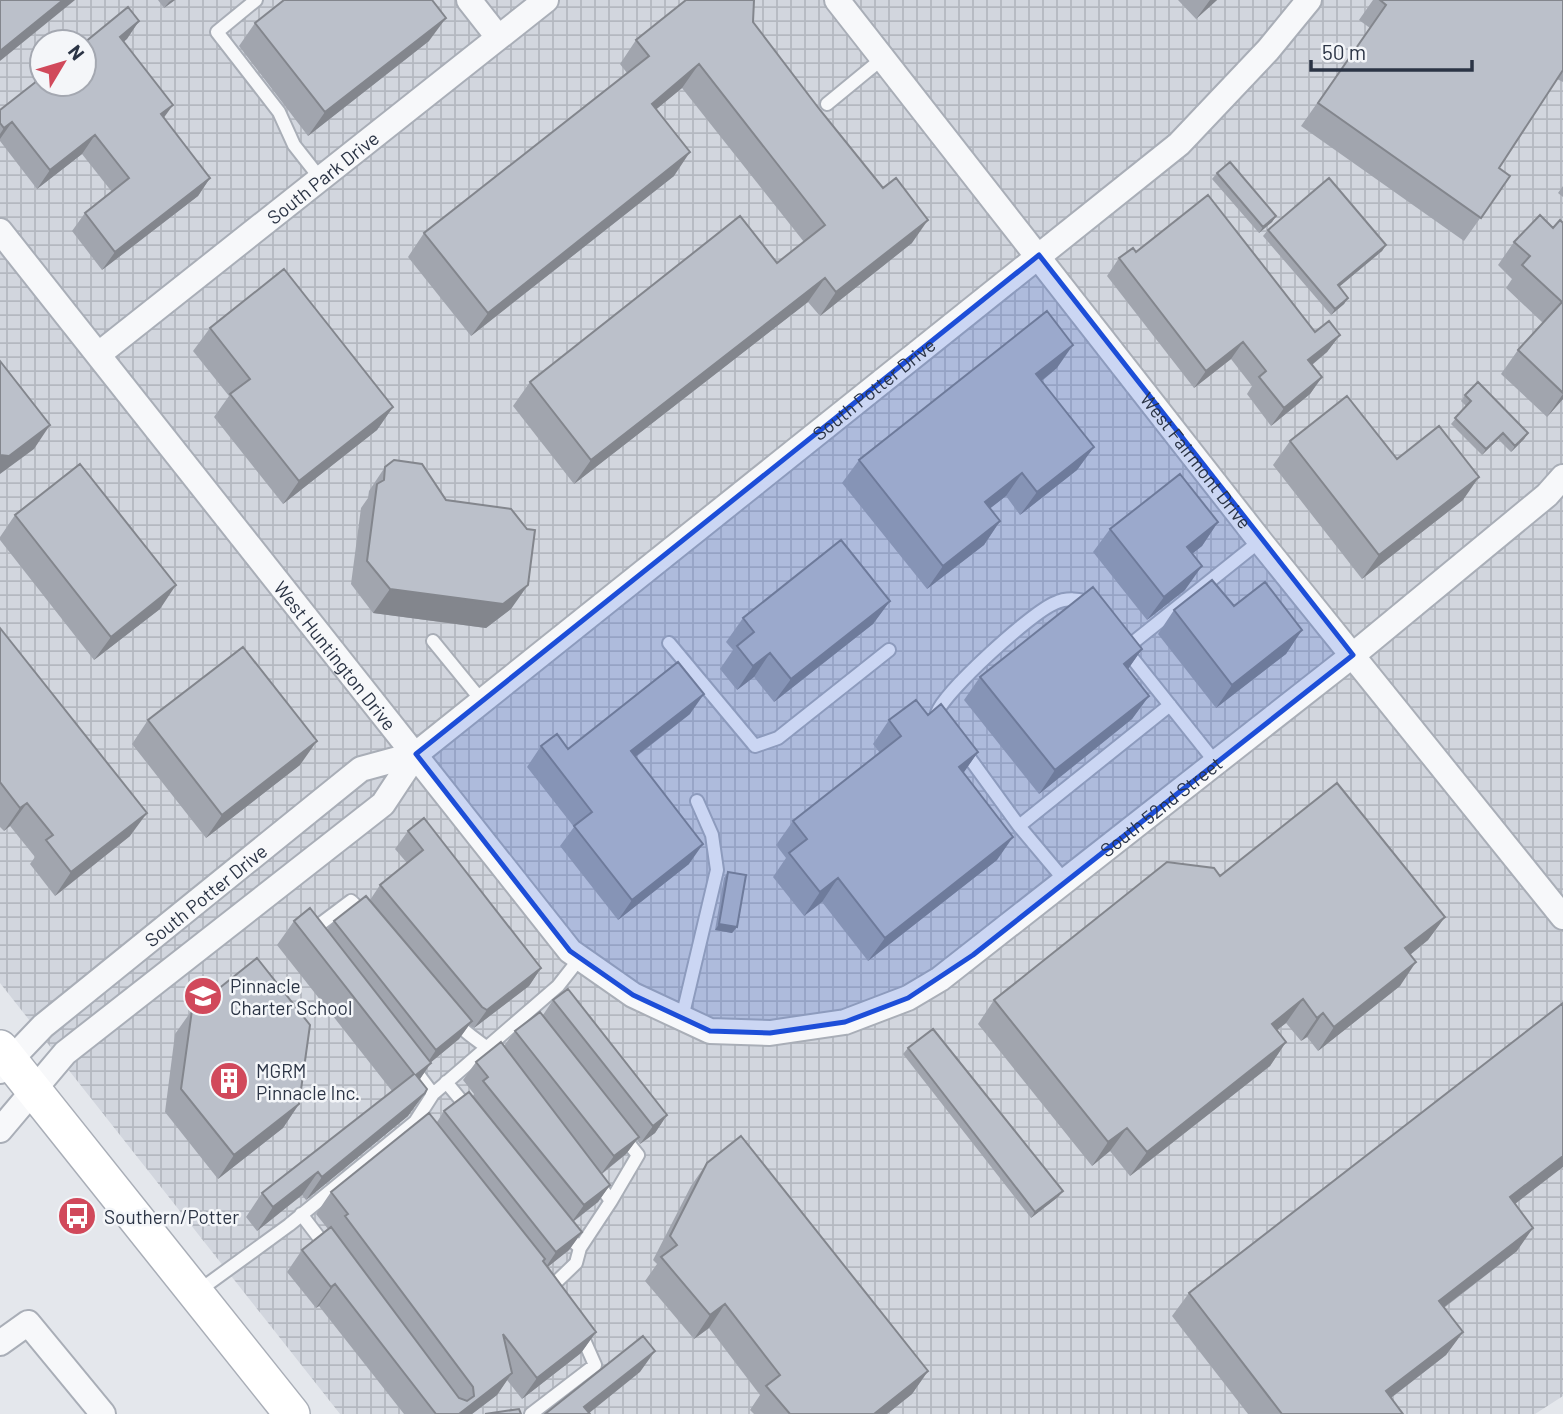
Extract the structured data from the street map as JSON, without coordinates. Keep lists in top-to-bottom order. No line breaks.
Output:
{"streets":{"street":["South Park Drive","South Potter Drive","West Fairmont Drive","West Huntington Drive","South 52nd Street"]},"crossings":[["South Park Drive","West Huntington Drive"],["South Potter Drive","West Fairmont Drive"],["South Potter Drive","West Huntington Drive"],["West Fairmont Drive","South 52nd Street"],["West Huntington Drive","South 52nd Street"]],"places":{"school or university":["Pinnacle Charter School"],"building":["MGRM Pinnacle Inc."],"bus stop":["Southern/Potter"]},"scale_bar":"50 m","north":"top right"}
